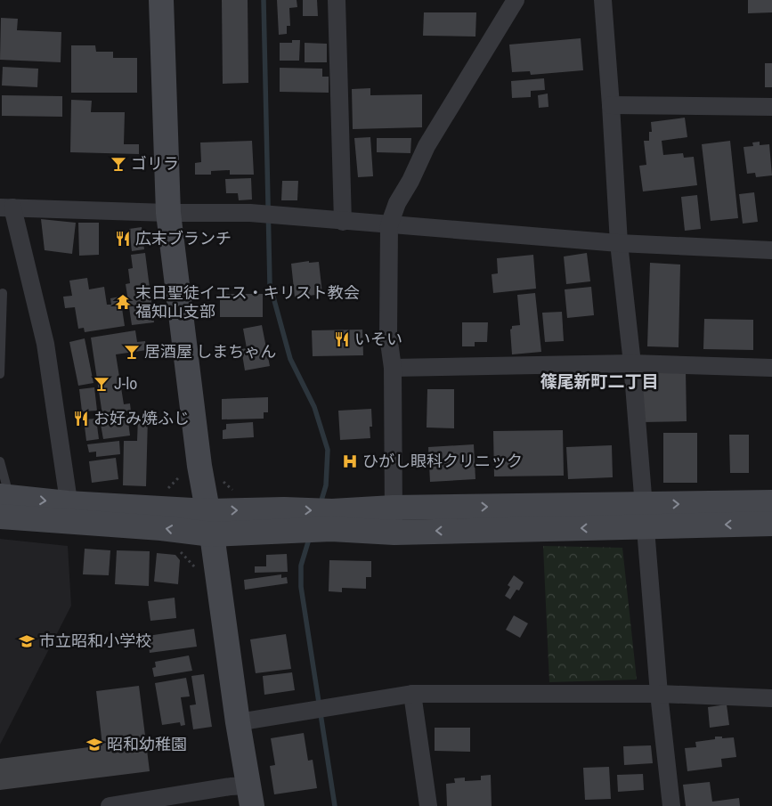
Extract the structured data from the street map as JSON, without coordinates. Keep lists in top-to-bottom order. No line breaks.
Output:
{"districts":["篠尾新町二丁目"],"places":{"bar":["ゴリラ","居酒屋 しまちゃん","J-lo"],"restaurant":["広末ブランチ","いそい","お好み焼ふじ"],"temple":["末日聖徒イエス・キリスト教会 福知山支部"],"hospital":["ひがし眼科クリニック"],"school or university":["市立昭和小学校","昭和幼稚園"]}}
